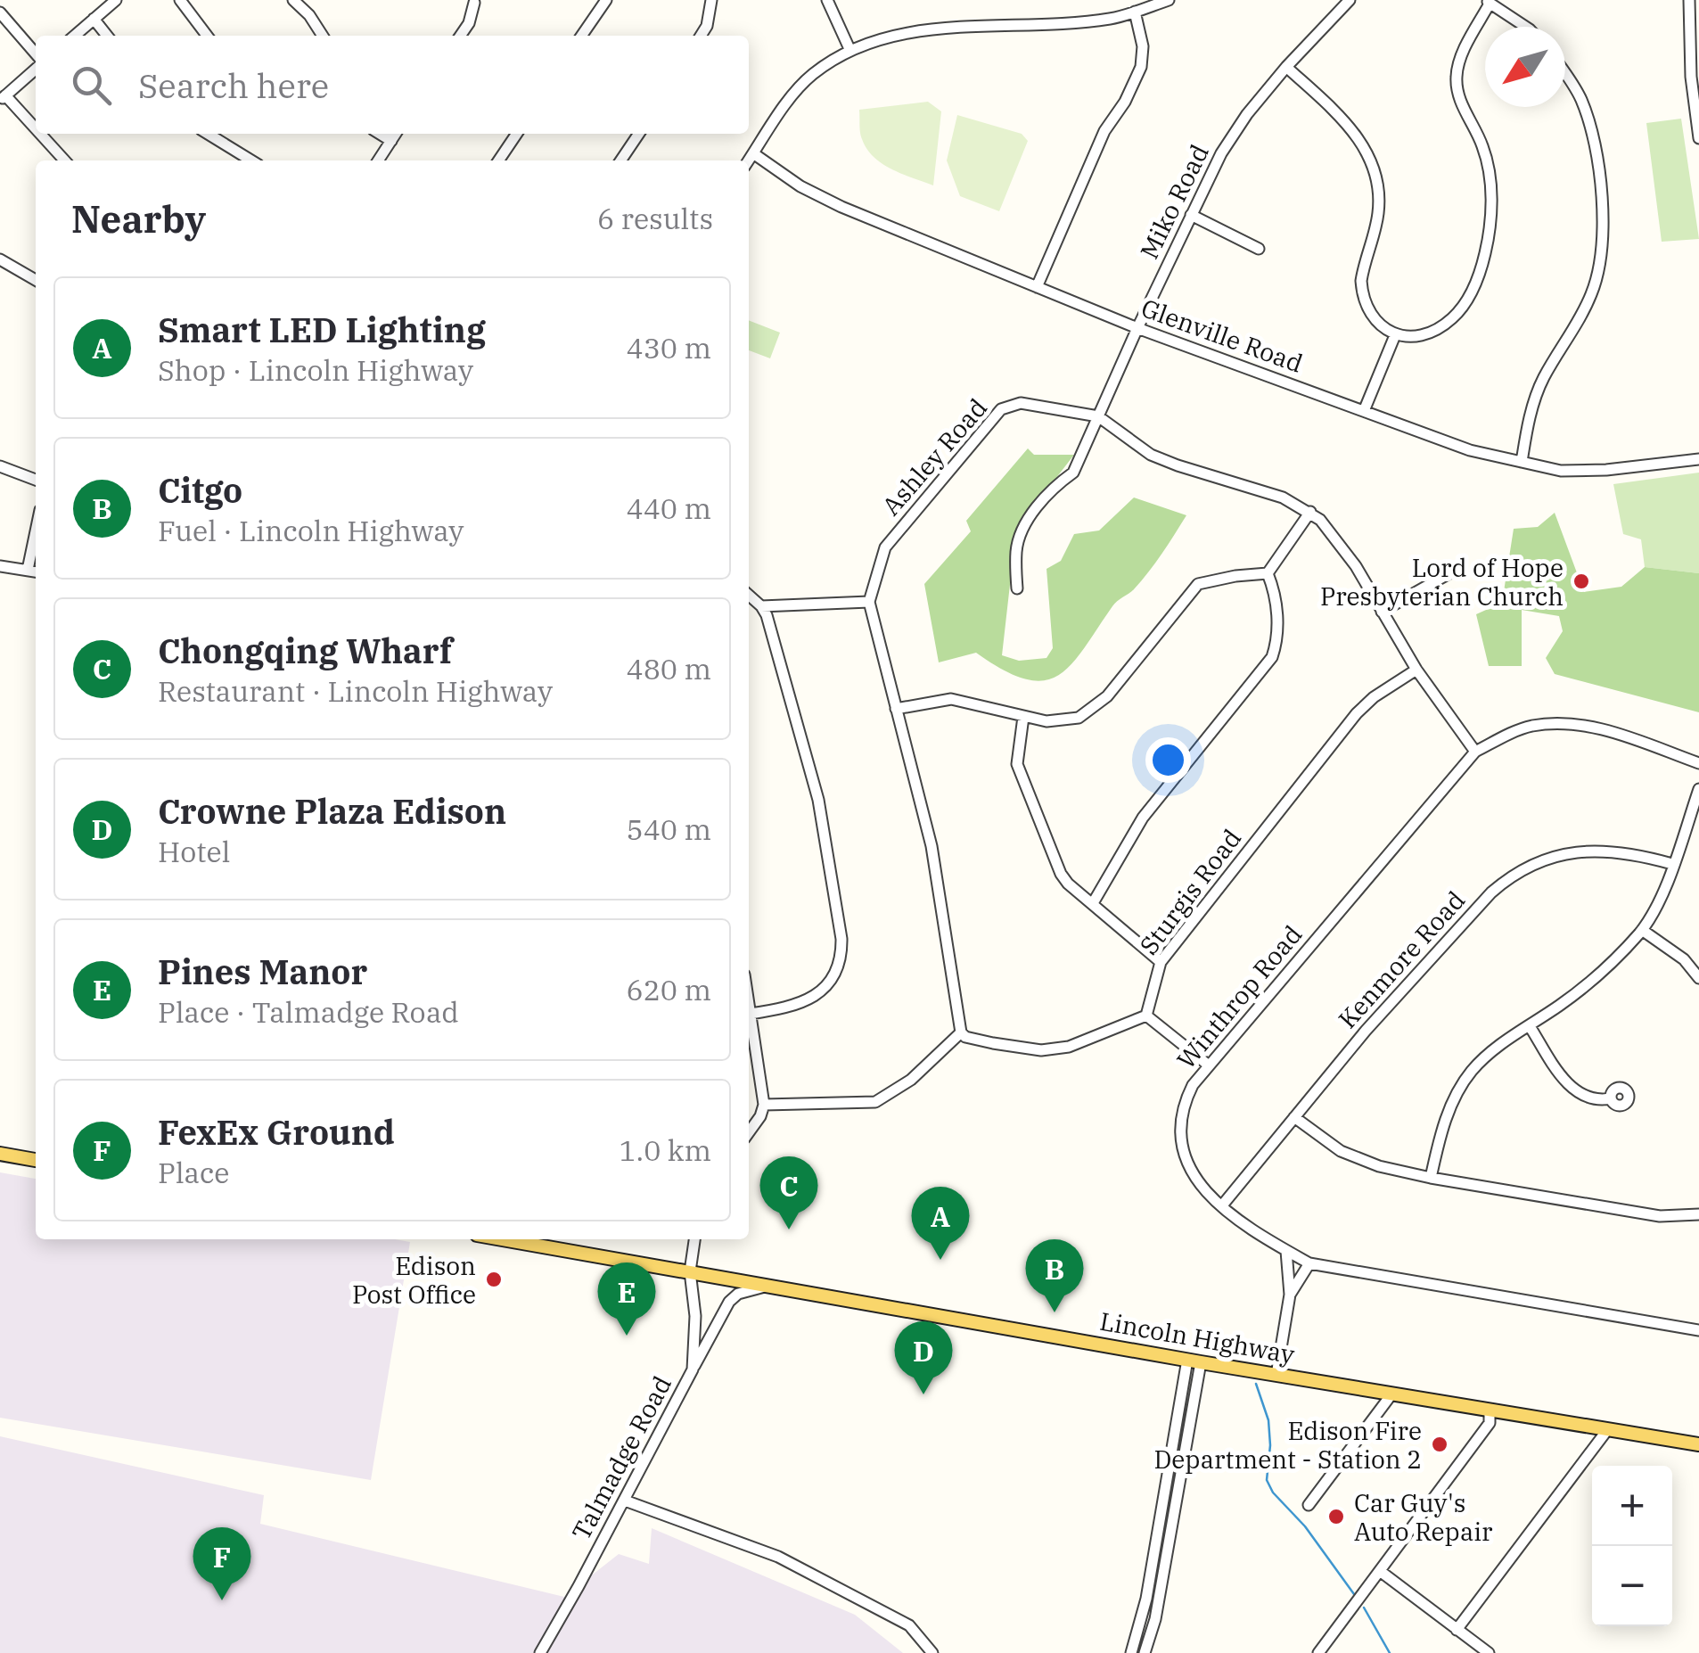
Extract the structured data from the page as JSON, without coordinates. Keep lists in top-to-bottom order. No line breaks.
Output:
{"streets":{"main road":["Lincoln Highway"],"street":["Miko Road","Glenville Road","Ashley Road","Sturgis Road","Kenmore Road","Winthrop Road","Talmadge Road"]},"crossings":[["Miko Road","Glenville Road"],["Miko Road","Ashley Road"],["Ashley Road","Sturgis Road"],["Ashley Road","Winthrop Road"],["Kenmore Road","Winthrop Road"],["Lincoln Highway","Talmadge Road"]],"places":["Lord of Hope Presbyterian Church","Edison Post Office","Edison Fire Department - Station 2","Car Guy's Auto Repair"],"north":"bottom left","page":{"search":"Search here","heading":["Nearby","6 results"],"list":[{"mark":"A","name":"Smart LED Lighting","note":"Shop · Lincoln Highway","value":"430 m"},{"mark":"B","name":"Citgo","note":"Fuel · Lincoln Highway","value":"440 m"},{"mark":"C","name":"Chongqing Wharf","note":"Restaurant · Lincoln Highway","value":"480 m"},{"mark":"D","name":"Crowne Plaza Edison","note":"Hotel","value":"540 m"},{"mark":"E","name":"Pines Manor","note":"Place · Talmadge Road","value":"620 m"},{"mark":"F","name":"FexEx Ground","note":"Place","value":"1.0 km"}],"pins":["C","A","B","E","D","F"],"map_buttons":["+","−"]}}
